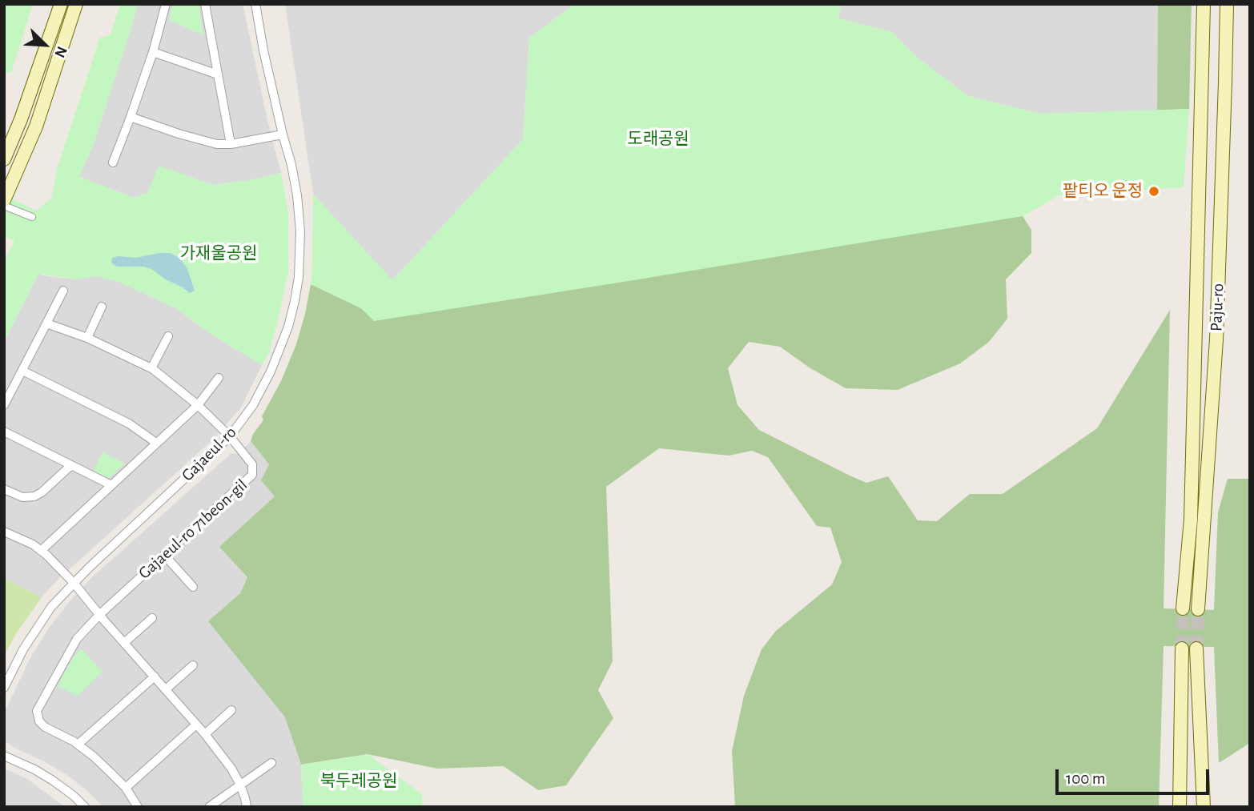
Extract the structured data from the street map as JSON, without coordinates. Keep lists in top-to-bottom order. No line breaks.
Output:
{"streets":{"main road":["Paju-ro"],"street":["Gajaeul-ro","Gajaeul-ro 71beon-gil"]},"crossings":[["Gajaeul-ro","Gajaeul-ro 71beon-gil"]],"parks":["도래공원","가재울공원","북두레공원"],"places":["팥티오 운정"],"scale_bar":"100 m","north":"bottom right"}
